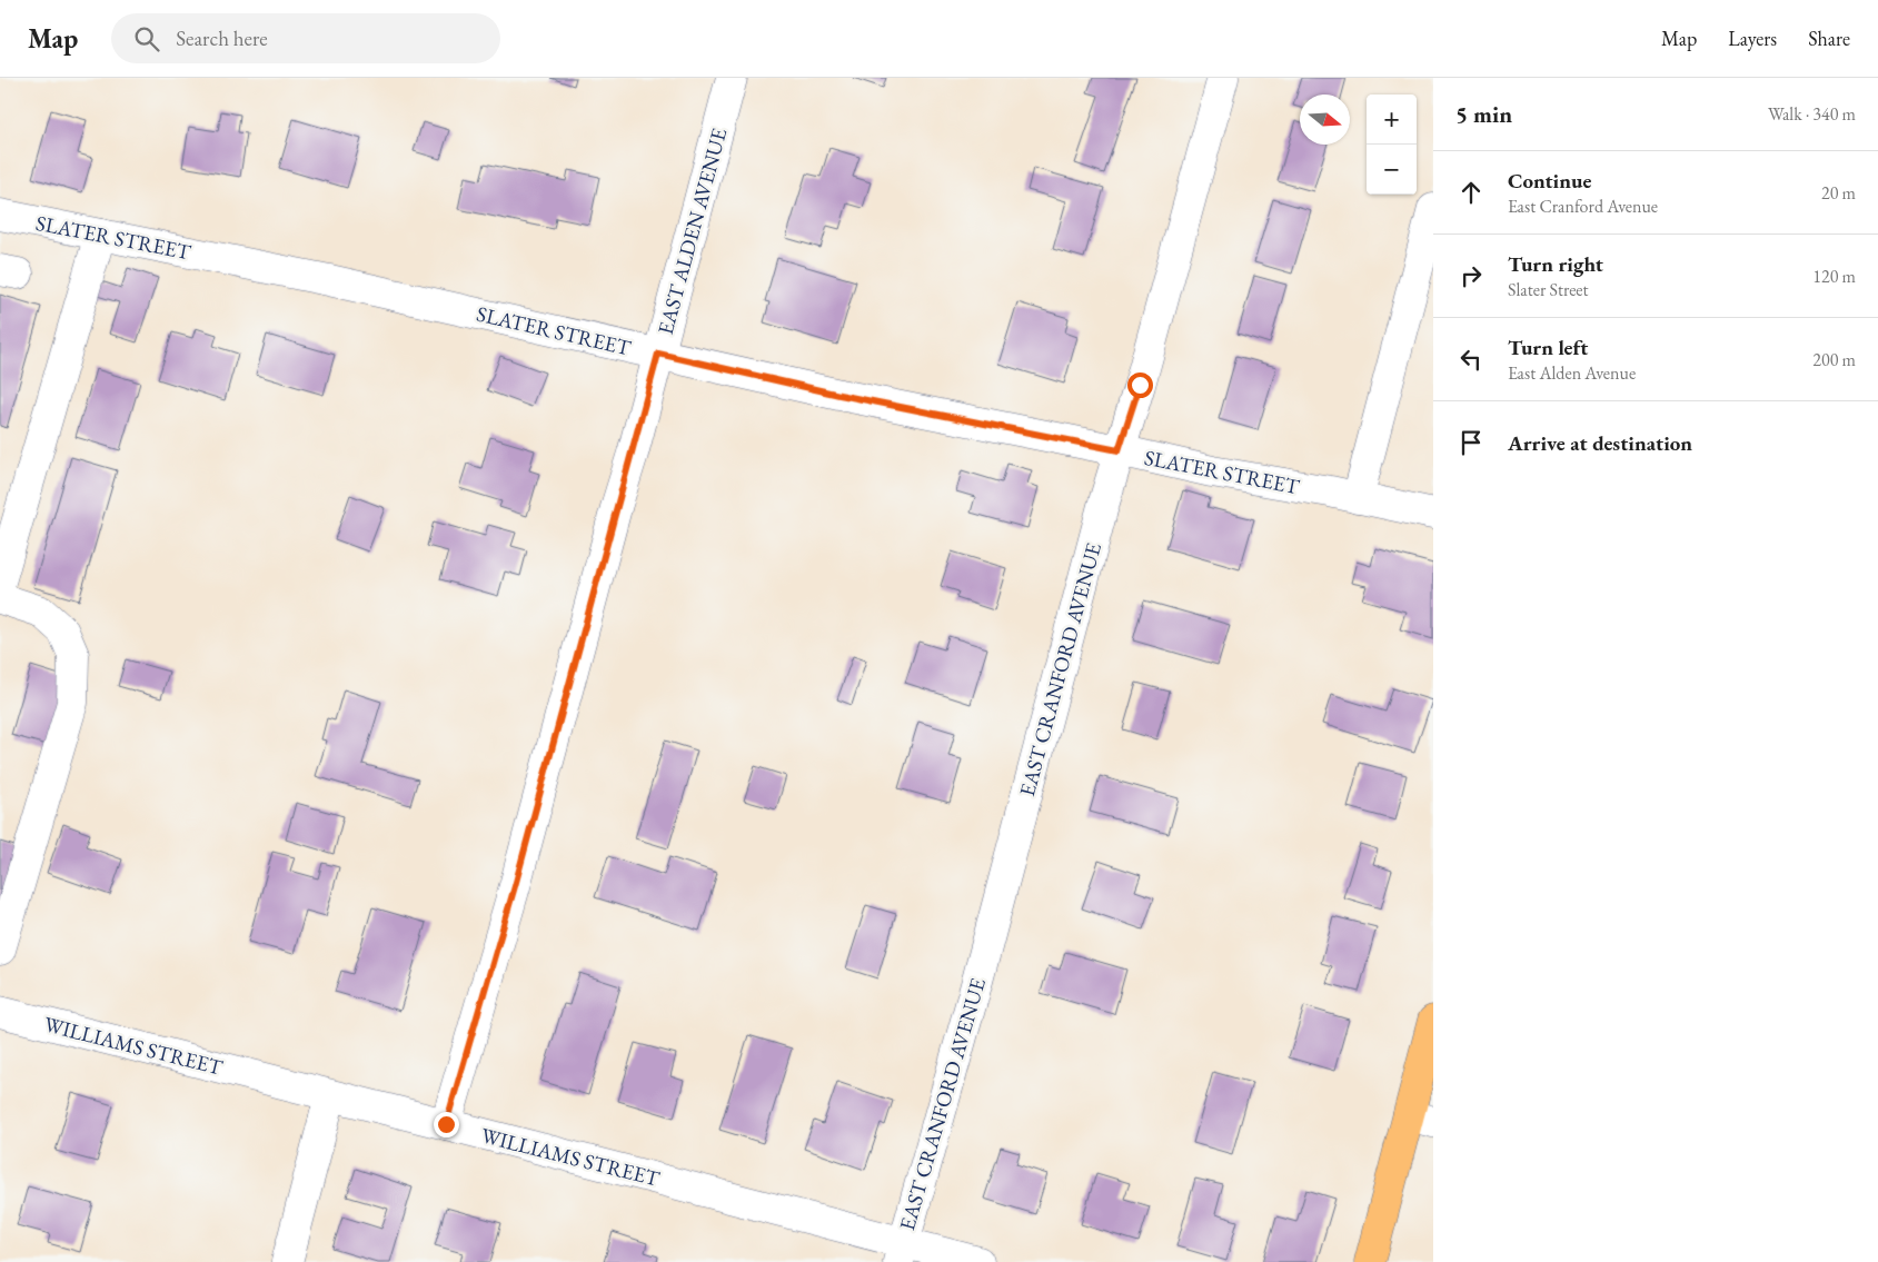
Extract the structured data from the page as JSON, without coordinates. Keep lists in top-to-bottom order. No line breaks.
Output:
{"streets":{"street":["EAST ALDEN AVENUE","SLATER STREET","EAST CRANFORD AVENUE","WILLIAMS STREET"]},"crossings":[["EAST ALDEN AVENUE","SLATER STREET"],["EAST ALDEN AVENUE","WILLIAMS STREET"],["SLATER STREET","EAST CRANFORD AVENUE"],["EAST CRANFORD AVENUE","WILLIAMS STREET"]],"north":"right","page":{"header":"Map","search":"Search here","nav":["Map","Layers","Share"],"heading":["5 min","Walk · 340 m"],"map_buttons":["+","−"],"list":[["Continue","East Cranford Avenue","20 m"],["Turn right","Slater Street","120 m"],["Turn left","East Alden Avenue","200 m"],"Arrive at destination"]}}
